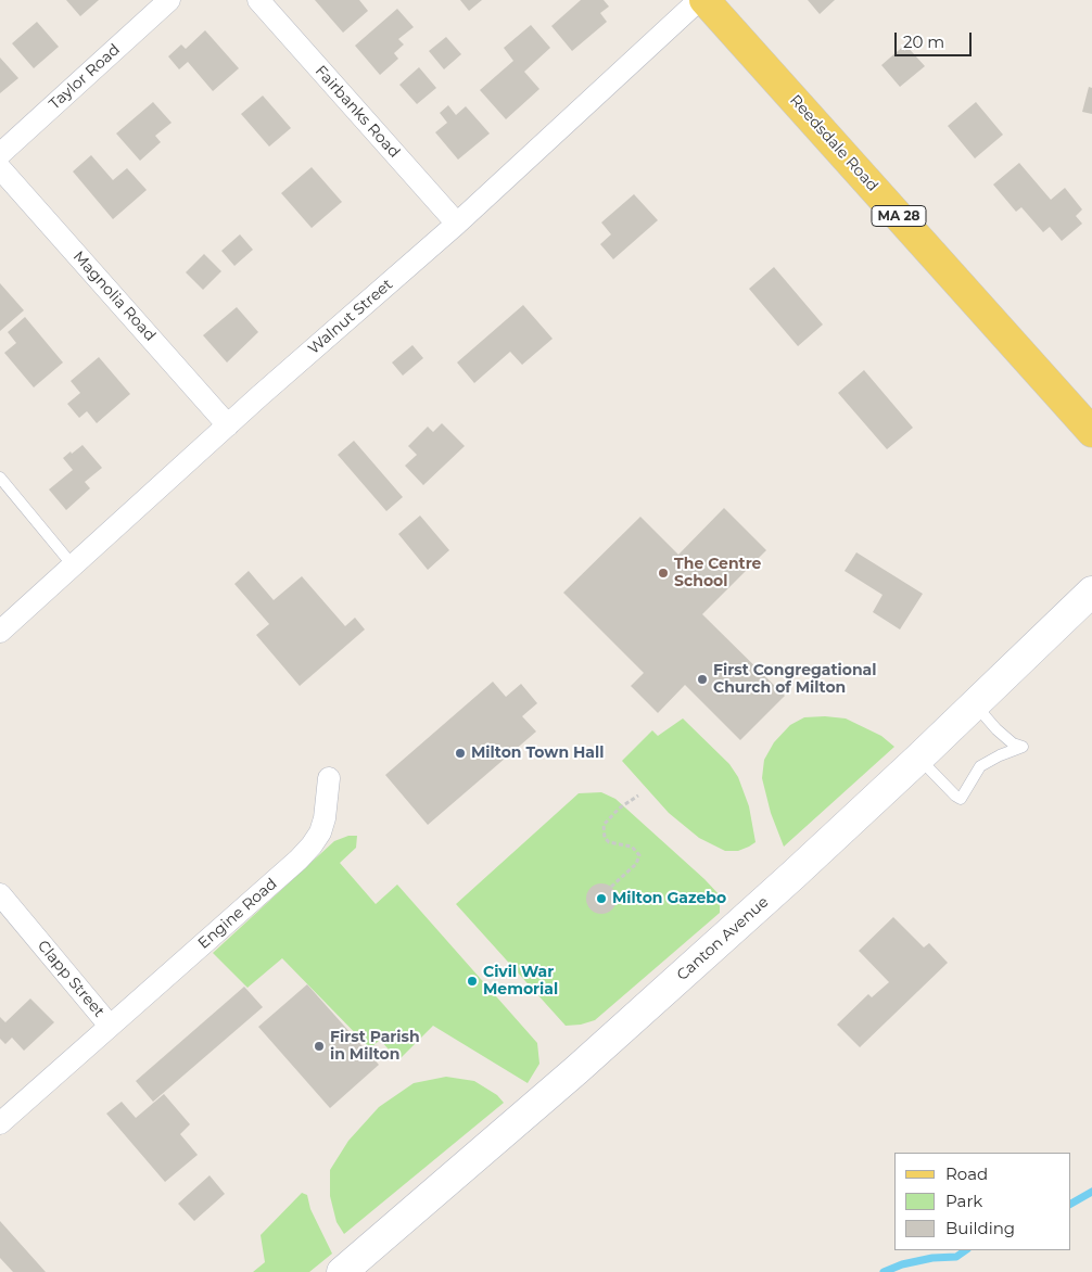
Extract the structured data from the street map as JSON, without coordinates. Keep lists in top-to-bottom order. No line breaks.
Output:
{"streets":{"main road":["Reedsdale Road","MA 28","Canton Avenue"],"street":["Taylor Road","Fairbanks Road","Magnolia Road","Walnut Street","Engine Road","Clapp Street"]},"crossings":[["Fairbanks Road","Walnut Street"],["Magnolia Road","Walnut Street"],["Engine Road","Clapp Street"]],"places":["The Centre School","First Congregational Church of Milton","Milton Town Hall","Milton Gazebo","Civil War Memorial","First Parish in Milton"],"legend":["Road","Park","Building"],"scale_bar":"20 m"}
